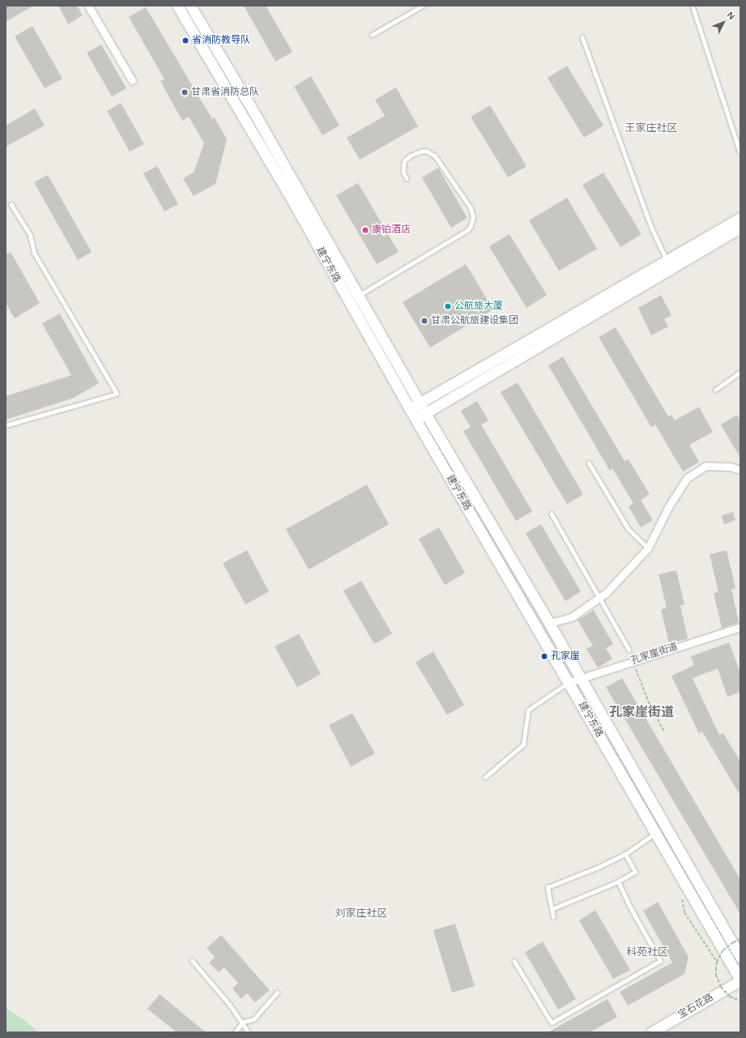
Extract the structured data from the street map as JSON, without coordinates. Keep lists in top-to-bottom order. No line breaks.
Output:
{"streets":{"main road":["建宁东路","宝石花路"],"street":["孔家崖街道"]},"crossings":[["建宁东路","孔家崖街道"],["建宁东路","宝石花路"]],"districts":["王家庄社区","孔家崖街道","刘家庄社区","科苑社区"],"places":["省消防教导队","甘肃省消防总队","康铂酒店","公航旅大厦","甘肃公航旅建设集团","孔家崖"],"north":"top right"}
